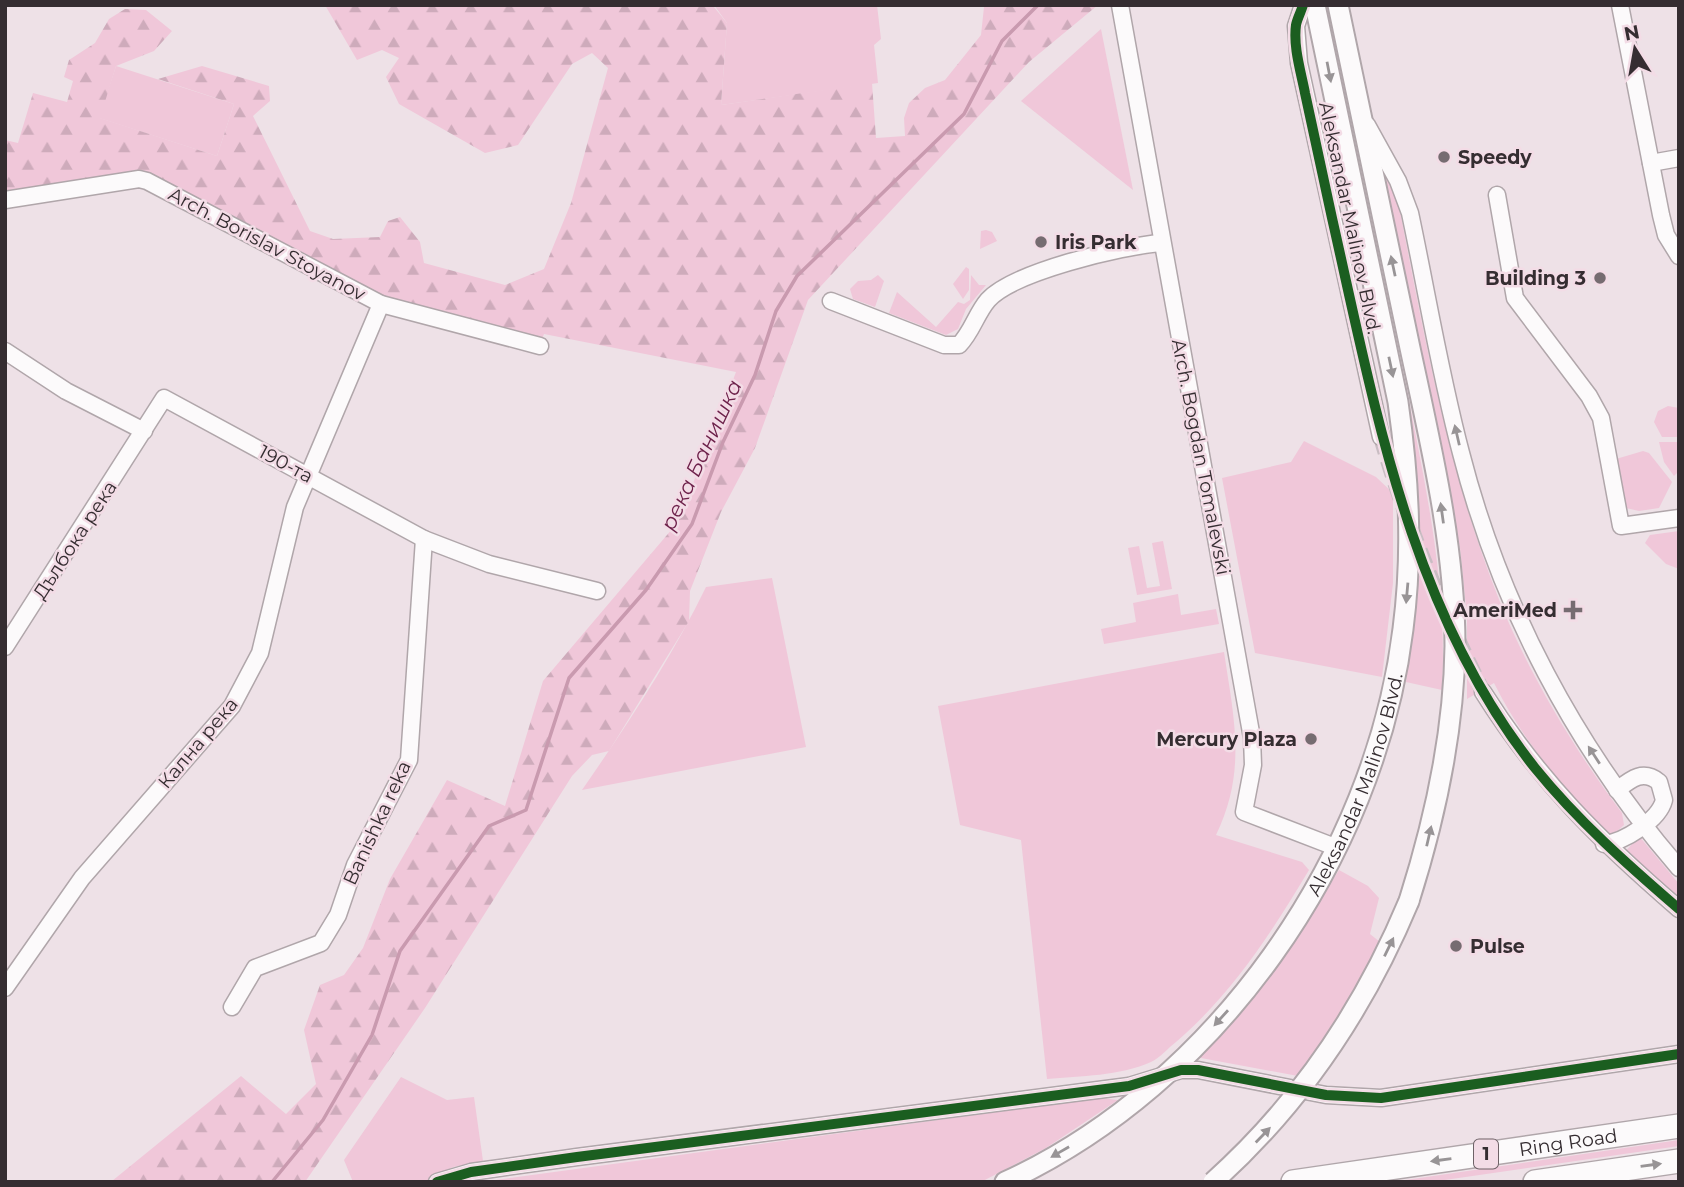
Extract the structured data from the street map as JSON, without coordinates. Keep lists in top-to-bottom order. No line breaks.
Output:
{"streets":{"highway":["Ring Road","1"],"main road":["Aleksandar Malinov Blvd."],"street":["Arch. Borislav Stoyanov","Arch. Bogdan Tomalevski","190-та","Дълбока река","Кална река","Banishka reka"]},"crossings":[["Aleksandar Malinov Blvd.","Arch. Bogdan Tomalevski"],["Arch. Borislav Stoyanov","Кална река"],["190-та","Дълбока река"],["190-та","Кална река"],["190-та","Banishka reka"]],"water":["река Банишка"],"places":{"other":["Speedy","Iris Park","Building 3","Mercury Plaza","Pulse"],"health":["AmeriMed"]},"north":"top"}
